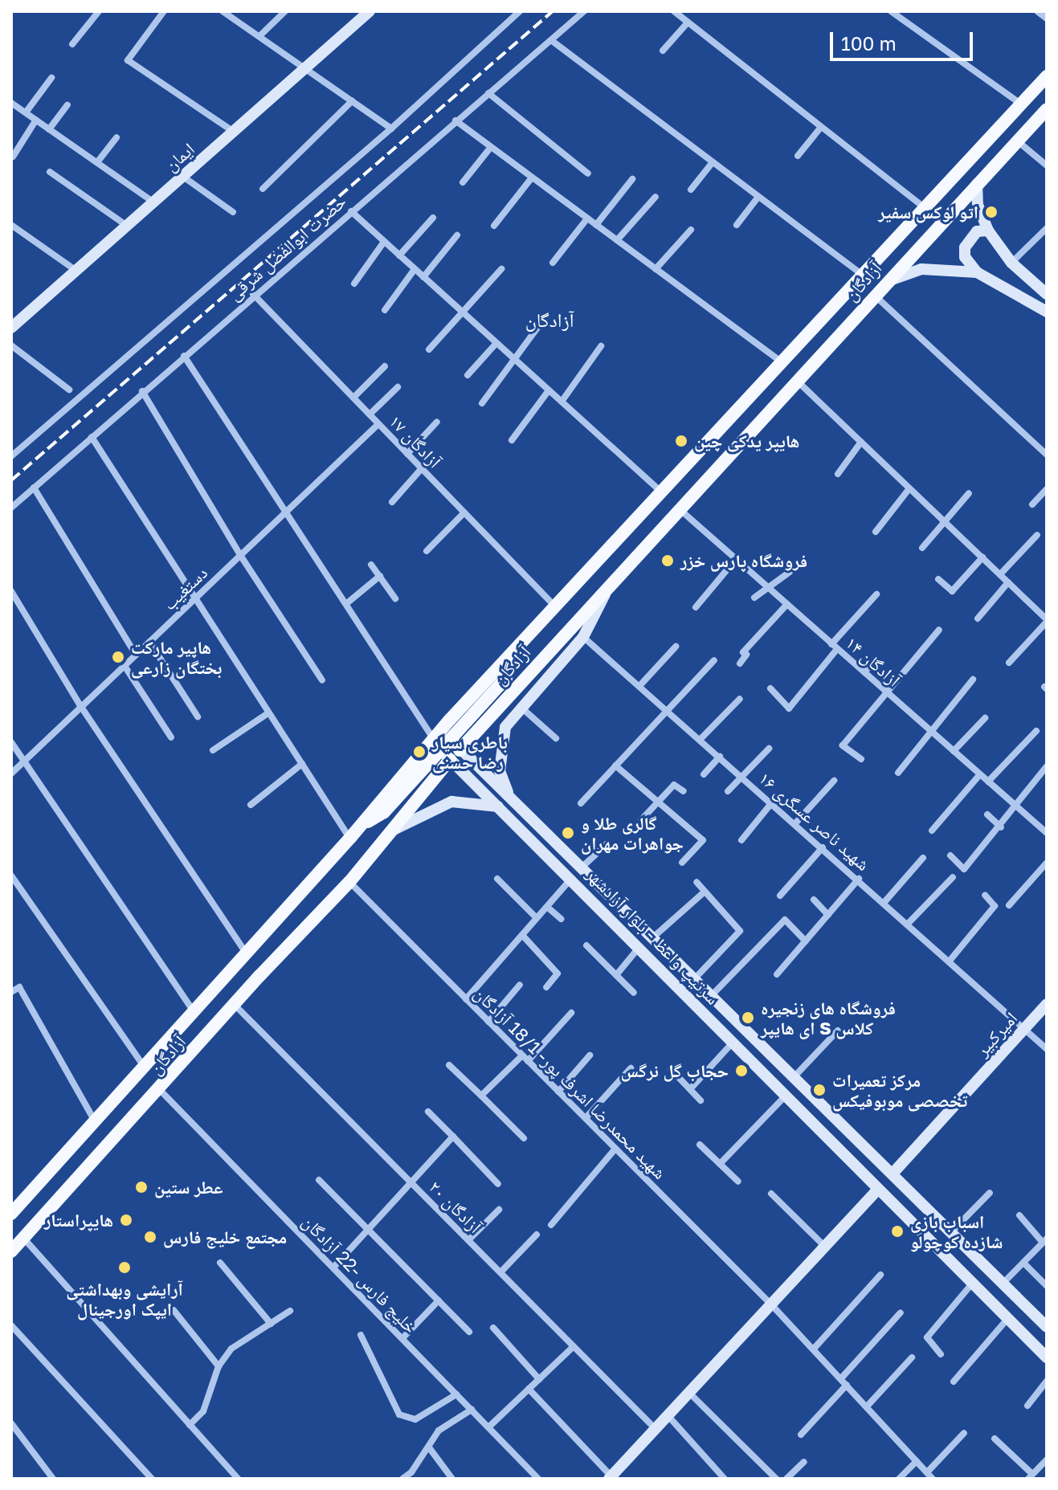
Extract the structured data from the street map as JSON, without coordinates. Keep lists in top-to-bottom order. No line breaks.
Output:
{"streets":{"main road":["ایمان","آزادگان","سرتیپ واعظ - بلوار آزادشهر","امیرکبیر"],"street":["حضرت ابوالفضل شرقی","۱۷ آزادگان","دستغیب","۱۴ آزادگان","۱۶ شهید ناصر عسگری","شهید محمدرضا اشرف پور- 18/1 آزادگان","۲۰ آزادگان","خلیج فارس -22 آزادگان"]},"crossings":[["حضرت ابوالفضل شرقی","۱۷ آزادگان"],["آزادگان","۱۷ آزادگان"],["آزادگان","۱۴ آزادگان"],["آزادگان","سرتیپ واعظ - بلوار آزادشهر"],["آزادگان","شهید محمدرضا اشرف پور- 18/1 آزادگان"],["آزادگان","۲۰ آزادگان"],["آزادگان","خلیج فارس -22 آزادگان"],["۱۷ آزادگان","دستغیب"],["۱۶ شهید ناصر عسگری","امیرکبیر"],["سرتیپ واعظ - بلوار آزادشهر","امیرکبیر"]],"districts":["آزادگان"],"places":["اتو لوکس سفیر","هایپر یدکی چین","فروشگاه پارس خزر","هاپیر مارکت بختگان زارعی","باطری سیار رضا حسنی","گالری طلا و جواهرات مهران","فروشگاه های زنجیره ای هایپر S کلاس","حجاب گل نرگس","مرکز تعمیرات تخصصی موبوفیکس","عطر ستین","هایپراستار","اسباب بازی شازده کوچولو","مجتمع خلیج فارس","آرایشی وبهداشتی ایپک اورجینال"],"scale_bar":"100 m"}
